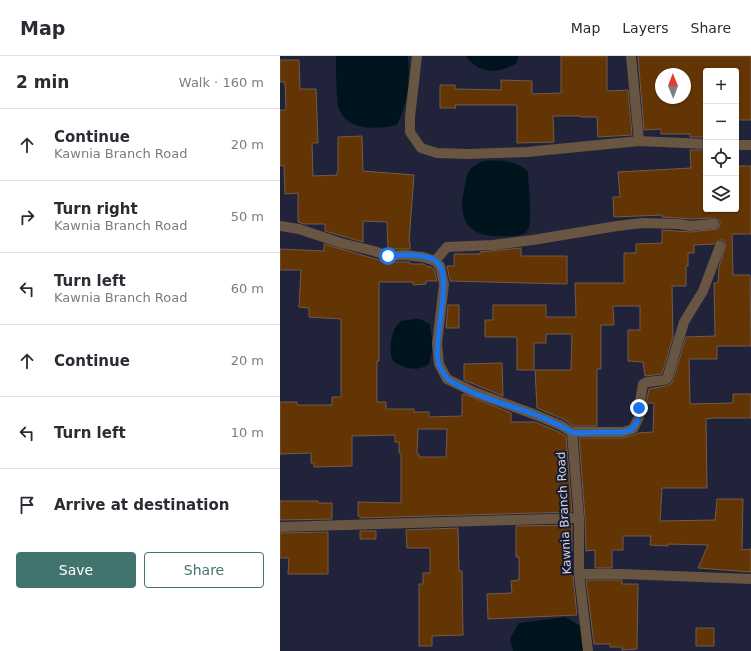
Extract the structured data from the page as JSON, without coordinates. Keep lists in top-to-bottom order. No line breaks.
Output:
{"streets":{"street":["Kawnia Branch Road"]},"north":"top","page":{"header":"Map","nav":["Map","Layers","Share"],"heading":["2 min","Walk · 160 m"],"map_buttons":["+","−"],"list":[["Continue","Kawnia Branch Road","20 m"],["Turn right","Kawnia Branch Road","50 m"],["Turn left","Kawnia Branch Road","60 m"],["Continue","20 m"],["Turn left","10 m"],"Arrive at destination"],"buttons":["Save","Share"]}}
